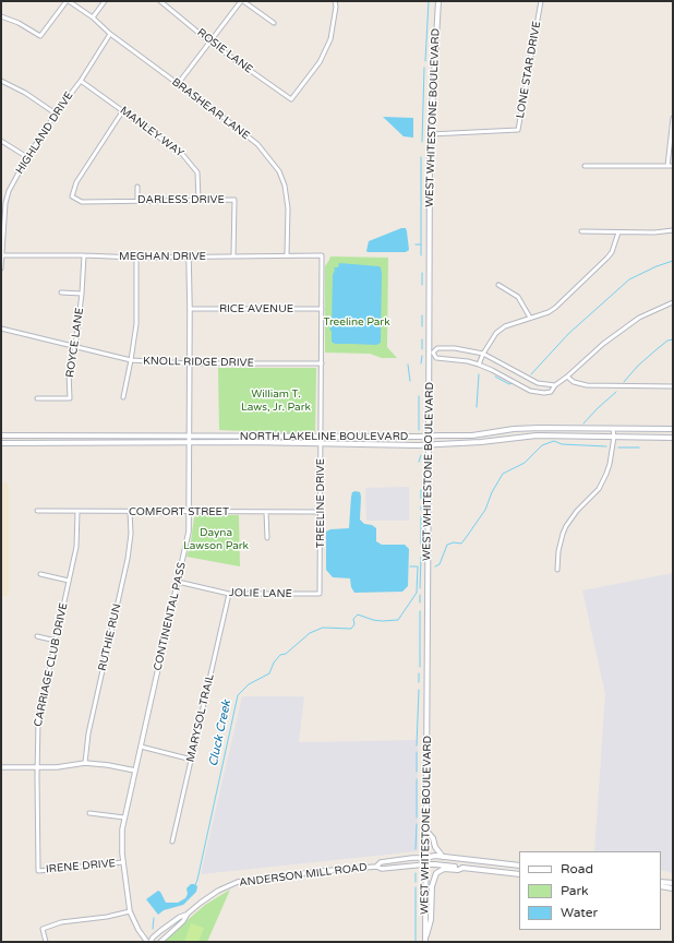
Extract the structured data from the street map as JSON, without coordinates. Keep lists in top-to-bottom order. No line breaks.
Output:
{"streets":{"main road":["WEST WHITESTONE BOULEVARD","NORTH LAKELINE BOULEVARD","ANDERSON MILL ROAD"],"street":["ROSIE LANE","LONE STAR DRIVE","BRASHEAR LANE","MANLEY WAY","HIGHLAND DRIVE","DARLESS DRIVE","MEGHAN DRIVE","RICE AVENUE","ROYCE LANE","KNOLL RIDGE DRIVE","TREELINE DRIVE","COMFORT STREET","JOLIE LANE","CONTINENTAL PASS","RUTHIE RUN","CARRIAGE CLUB DRIVE","MARYSOL TRAIL","IRENE DRIVE"]},"crossings":[["LONE STAR DRIVE","WEST WHITESTONE BOULEVARD"],["BRASHEAR LANE","HIGHLAND DRIVE"],["BRASHEAR LANE","MEGHAN DRIVE"],["WEST WHITESTONE BOULEVARD","NORTH LAKELINE BOULEVARD"],["WEST WHITESTONE BOULEVARD","ANDERSON MILL ROAD"],["MANLEY WAY","HIGHLAND DRIVE"],["MANLEY WAY","DARLESS DRIVE"],["HIGHLAND DRIVE","MEGHAN DRIVE"],["DARLESS DRIVE","MEGHAN DRIVE"],["MEGHAN DRIVE","ROYCE LANE"],["MEGHAN DRIVE","TREELINE DRIVE"],["MEGHAN DRIVE","CONTINENTAL PASS"],["RICE AVENUE","TREELINE DRIVE"],["RICE AVENUE","CONTINENTAL PASS"],["ROYCE LANE","KNOLL RIDGE DRIVE"],["KNOLL RIDGE DRIVE","TREELINE DRIVE"],["KNOLL RIDGE DRIVE","CONTINENTAL PASS"],["NORTH LAKELINE BOULEVARD","TREELINE DRIVE"],["NORTH LAKELINE BOULEVARD","CONTINENTAL PASS"],["TREELINE DRIVE","COMFORT STREET"],["TREELINE DRIVE","JOLIE LANE"],["COMFORT STREET","CONTINENTAL PASS"],["COMFORT STREET","RUTHIE RUN"],["COMFORT STREET","CARRIAGE CLUB DRIVE"],["JOLIE LANE","CONTINENTAL PASS"],["JOLIE LANE","MARYSOL TRAIL"],["CONTINENTAL PASS","IRENE DRIVE"],["CONTINENTAL PASS","ANDERSON MILL ROAD"],["CARRIAGE CLUB DRIVE","IRENE DRIVE"]],"water":["Cluck Creek"],"parks":["Treeline Park","William T. Laws, Jr. Park","Dayna Lawson Park"],"legend":["Road","Park","Water"]}
